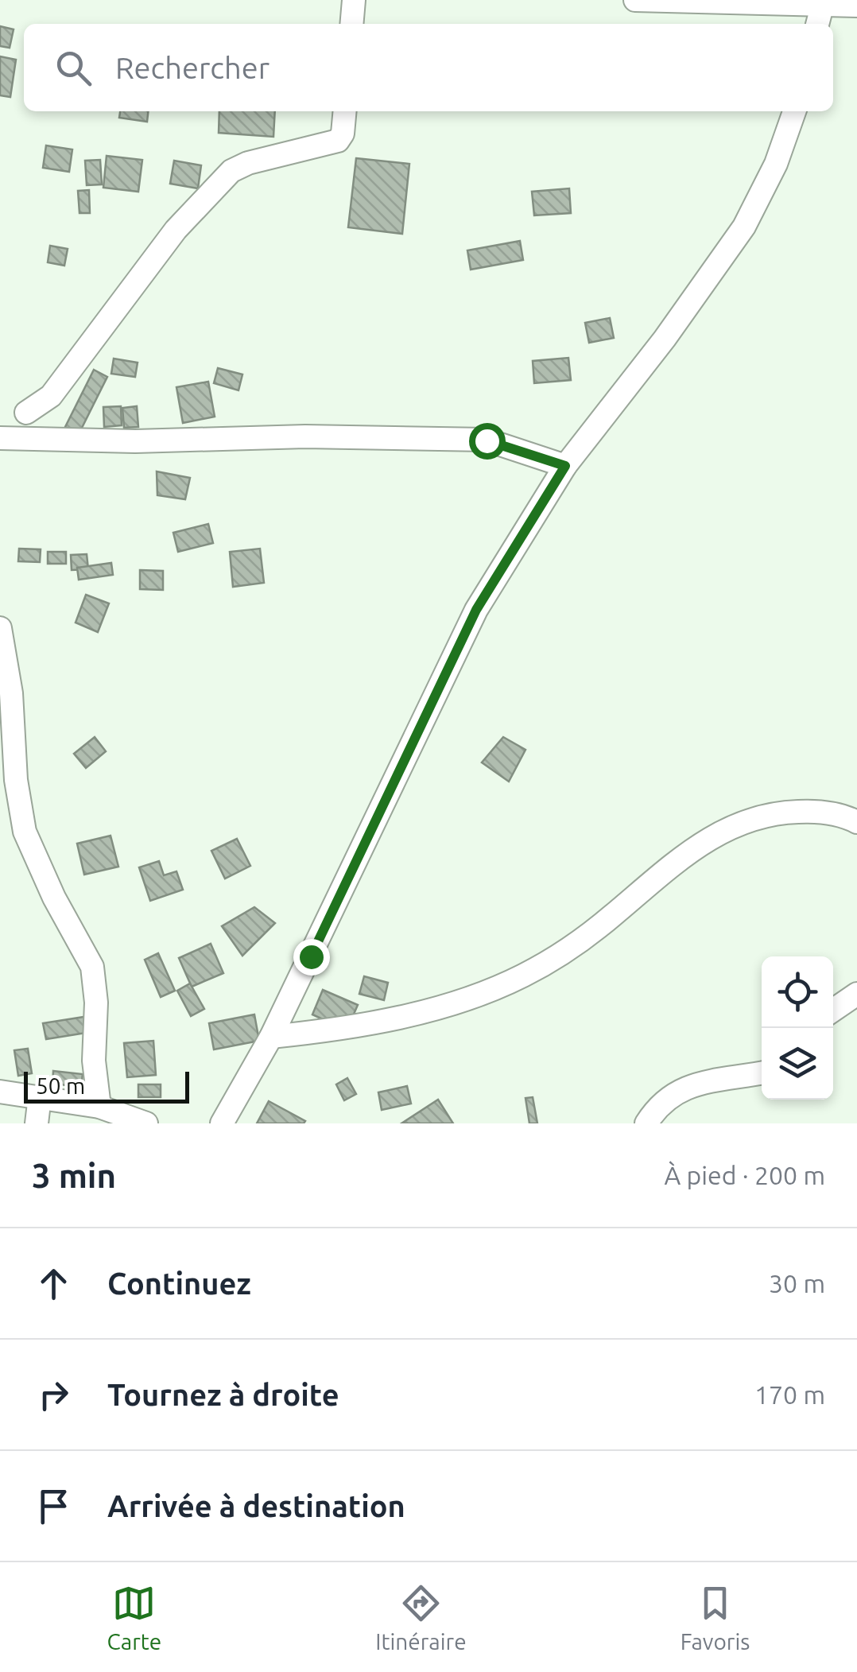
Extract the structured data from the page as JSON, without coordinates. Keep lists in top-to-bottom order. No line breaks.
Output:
{"scale_bar":"50 m","page":{"search":"Rechercher","scale":"50 m","heading":["3 min","À pied · 200 m"],"list":[["Continuez","30 m"],["Tournez à droite","170 m"],"Arrivée à destination"],"nav":["Carte","Itinéraire","Favoris"]}}
